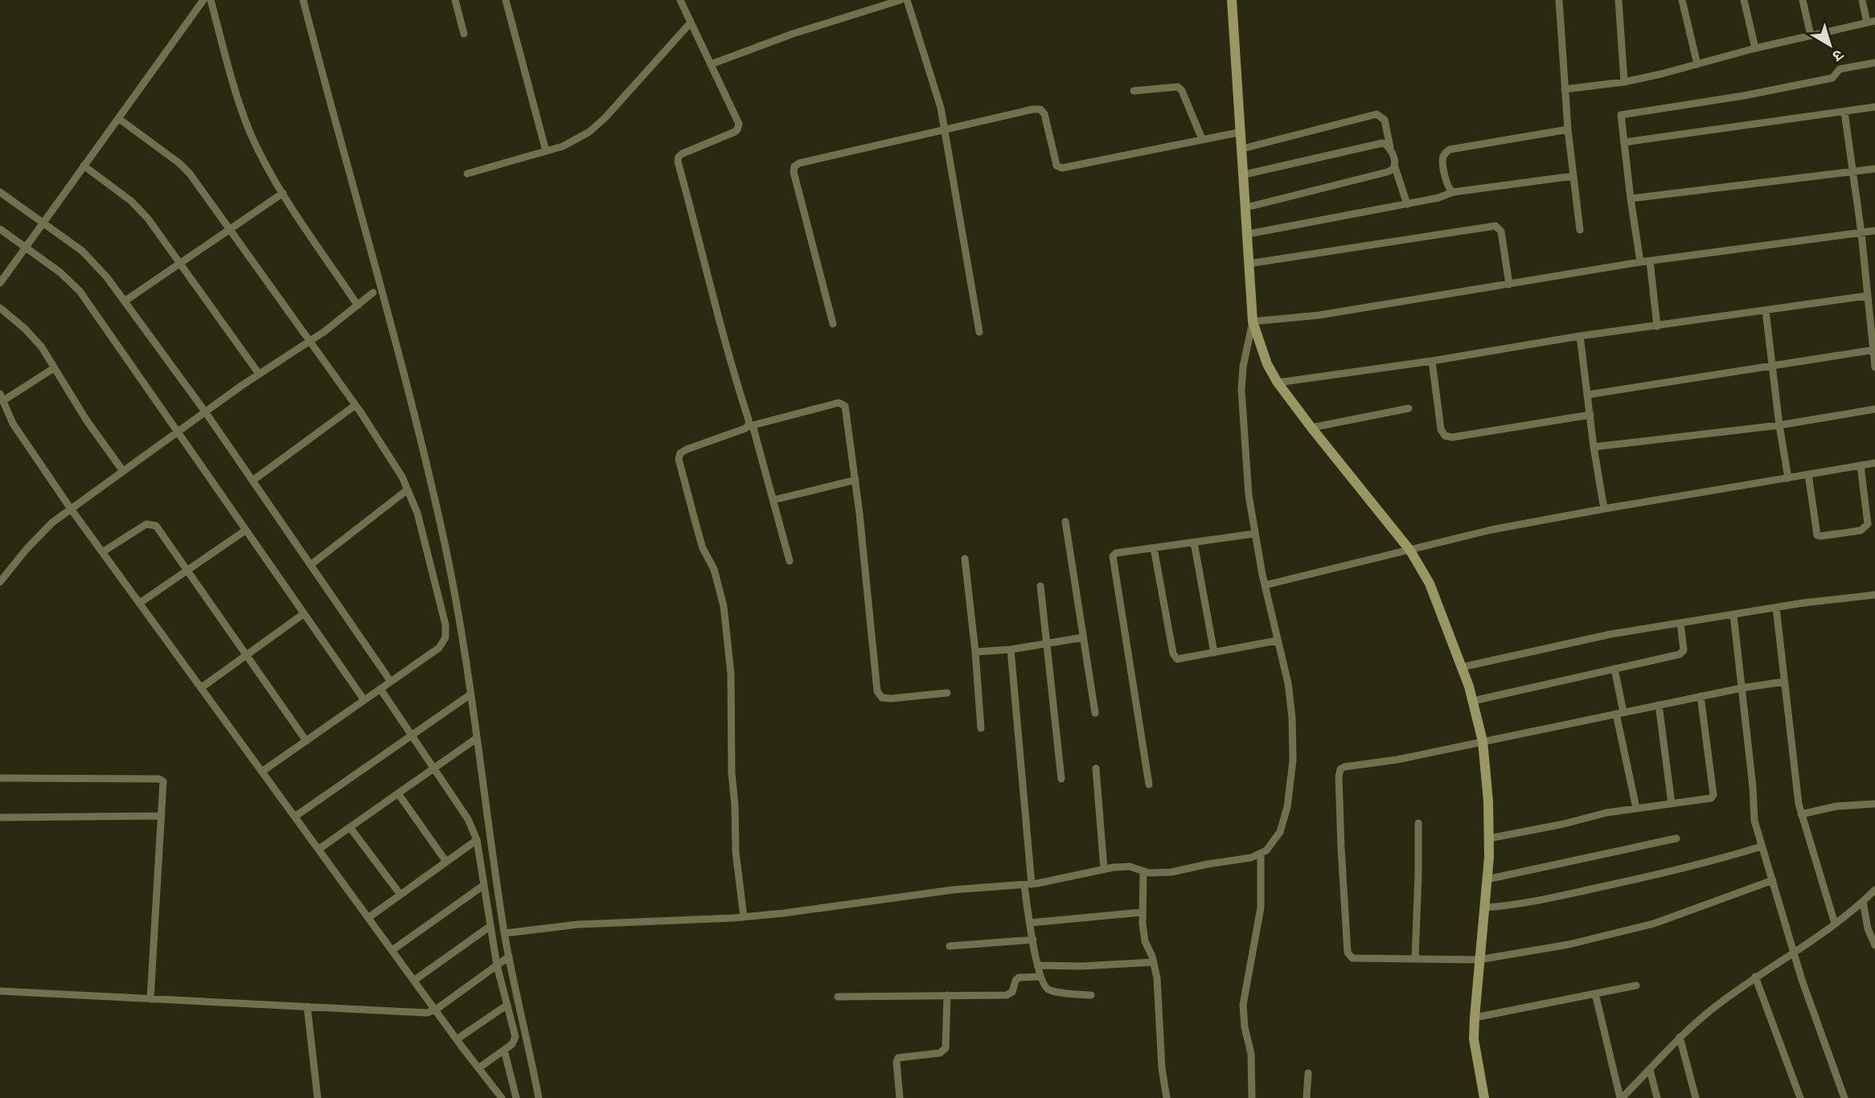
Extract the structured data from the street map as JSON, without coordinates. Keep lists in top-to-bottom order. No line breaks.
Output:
{"north":"bottom right"}
